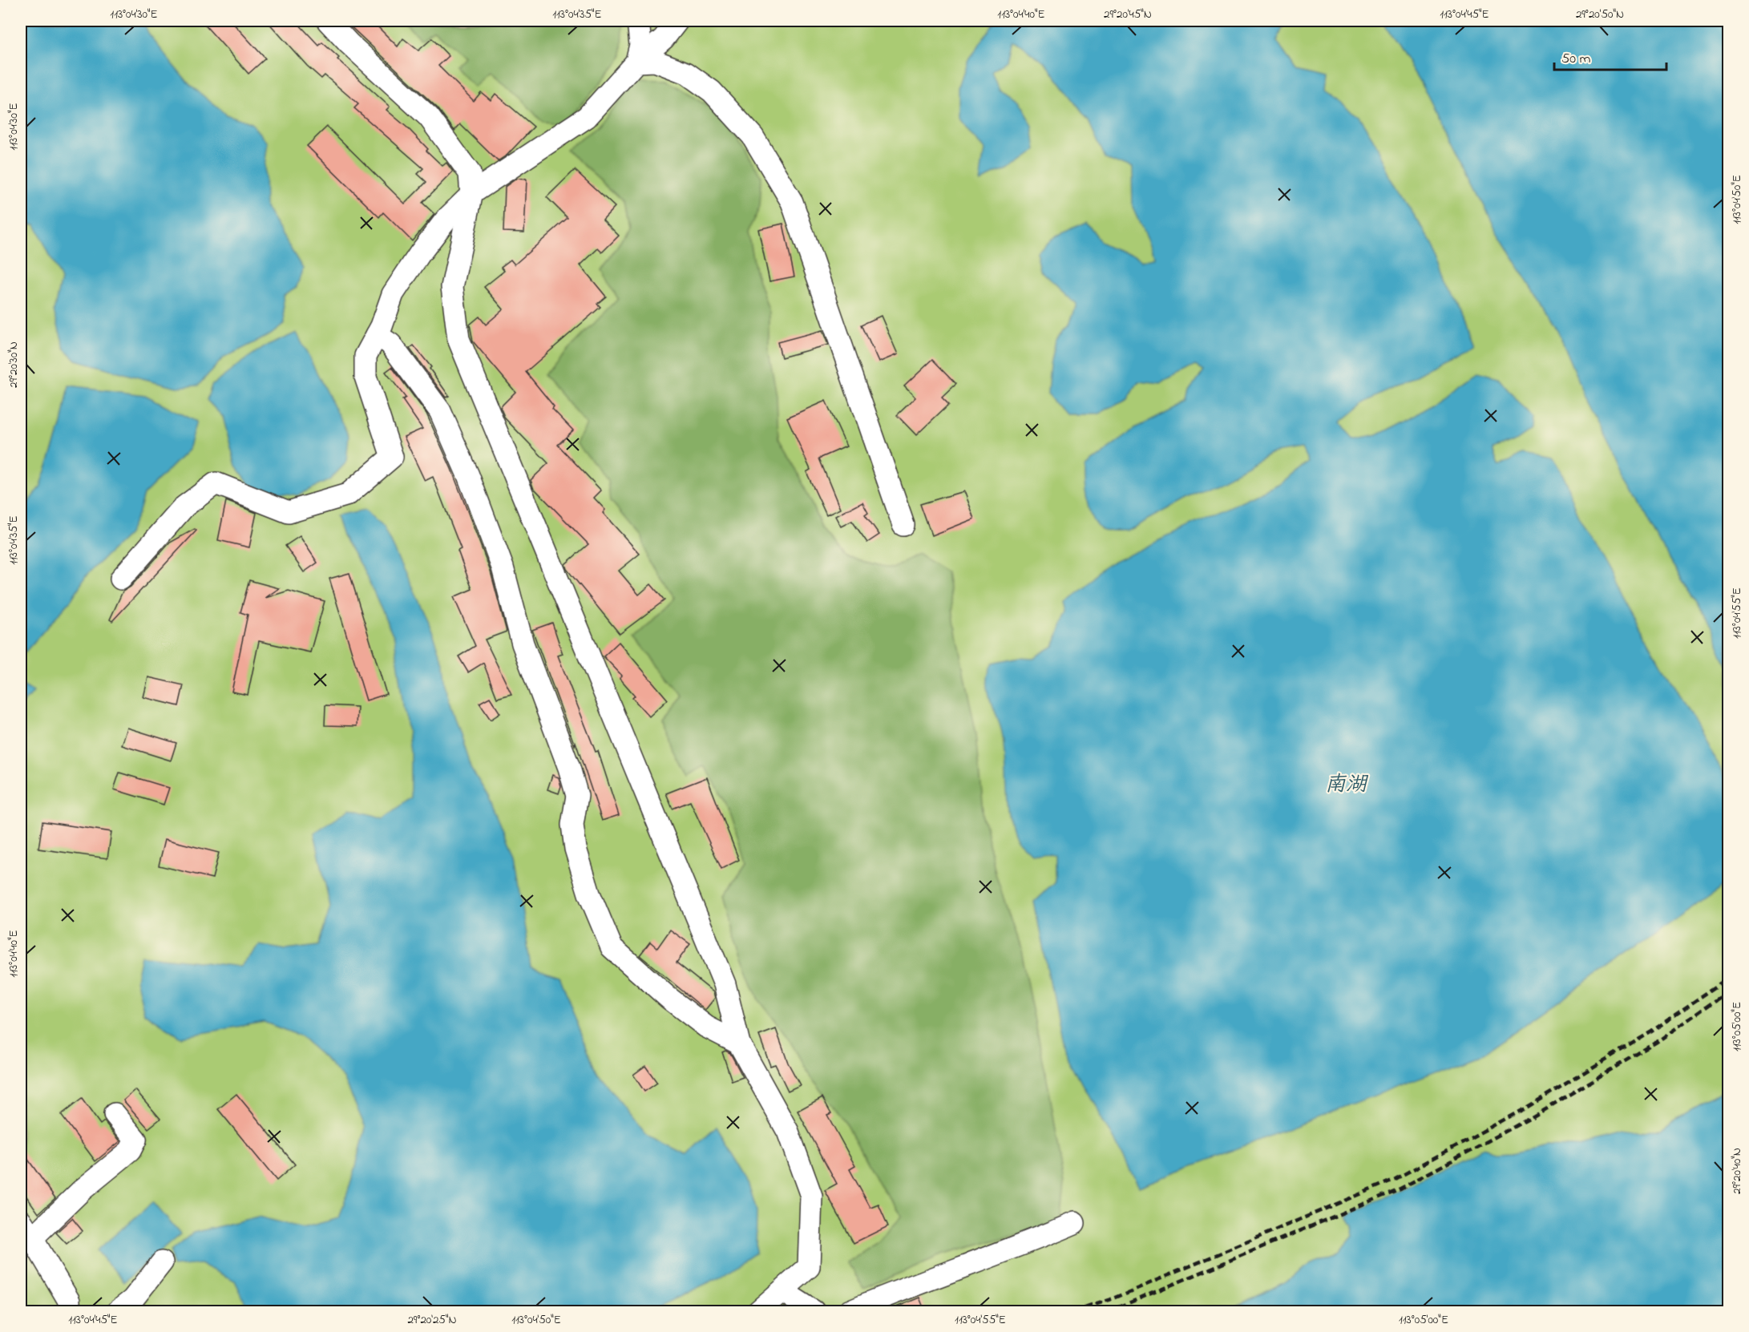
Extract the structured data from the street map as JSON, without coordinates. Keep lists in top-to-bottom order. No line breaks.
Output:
{"water":["南湖"],"scale_bar":"50 m","coordinates":["113°04'30\"E","113°04'35\"E","113°04'40\"E","29°20'45\"N","113°04'45\"E","29°20'50\"N","113°04'50\"E","29°20'30\"N","113°04'55\"E","113°05'00\"E","29°20'40\"N","29°20'25\"N"]}
